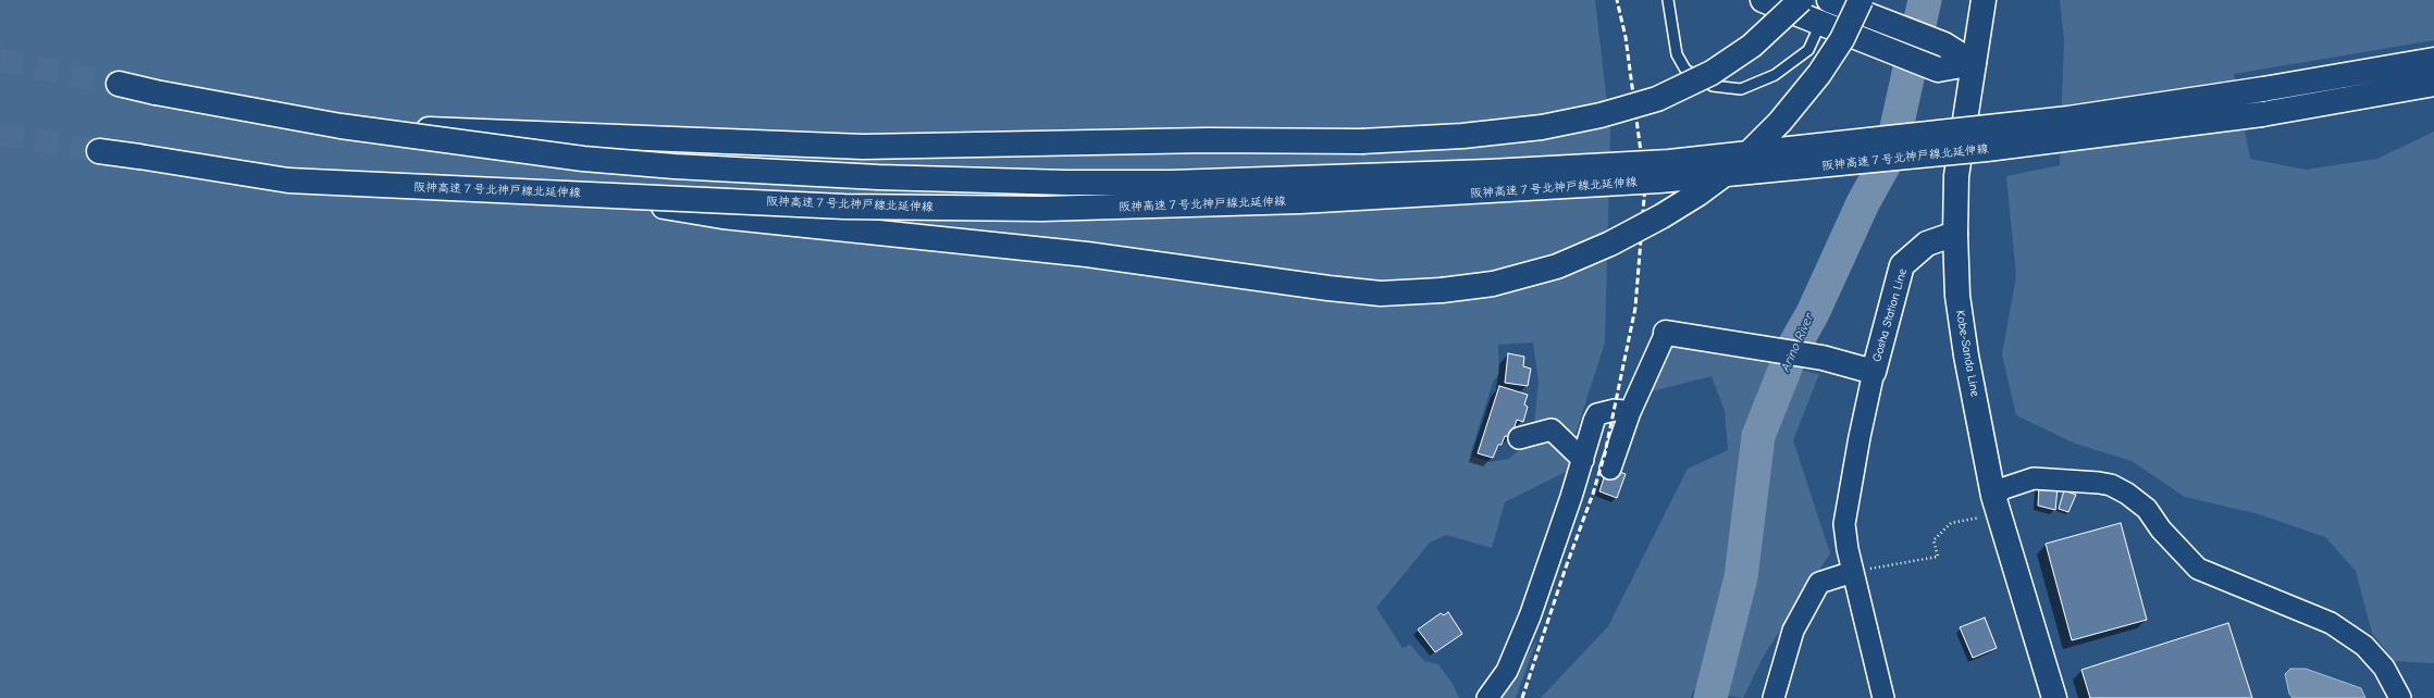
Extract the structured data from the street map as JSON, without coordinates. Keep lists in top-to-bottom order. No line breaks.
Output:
{"streets":{"main road":["阪神高速７号北神戸線北延伸線","Gosha Station Line","Kobe-Sanda Line"]},"crossings":[["Gosha Station Line","Kobe-Sanda Line"]],"water":["Arino River"]}
